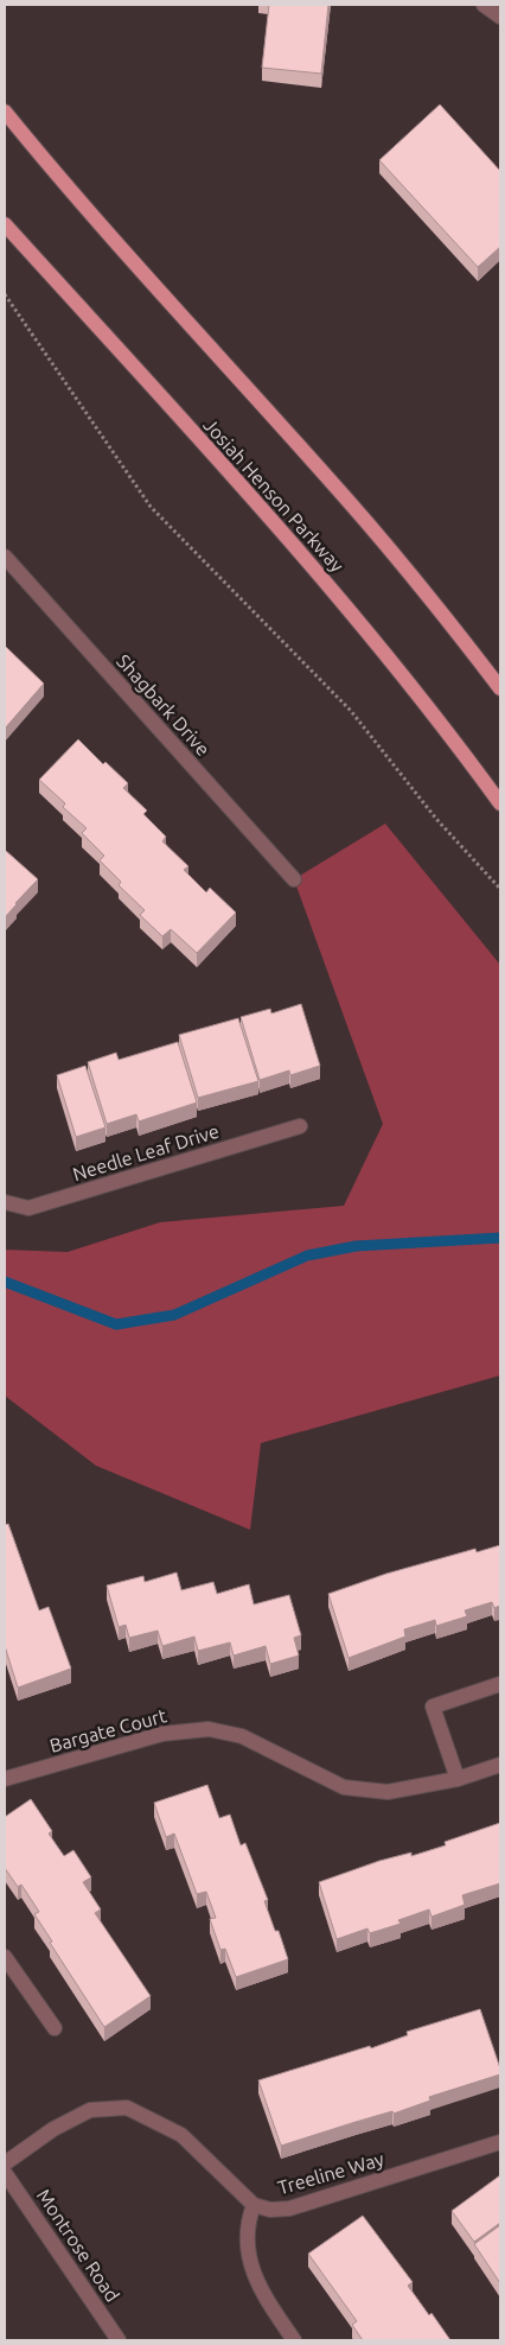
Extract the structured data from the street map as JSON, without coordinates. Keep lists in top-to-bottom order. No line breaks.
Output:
{"streets":{"main road":["Josiah Henson Parkway"],"street":["Shagbark Drive","Needle Leaf Drive","Bargate Court","Treeline Way","Montrose Road"]}}
